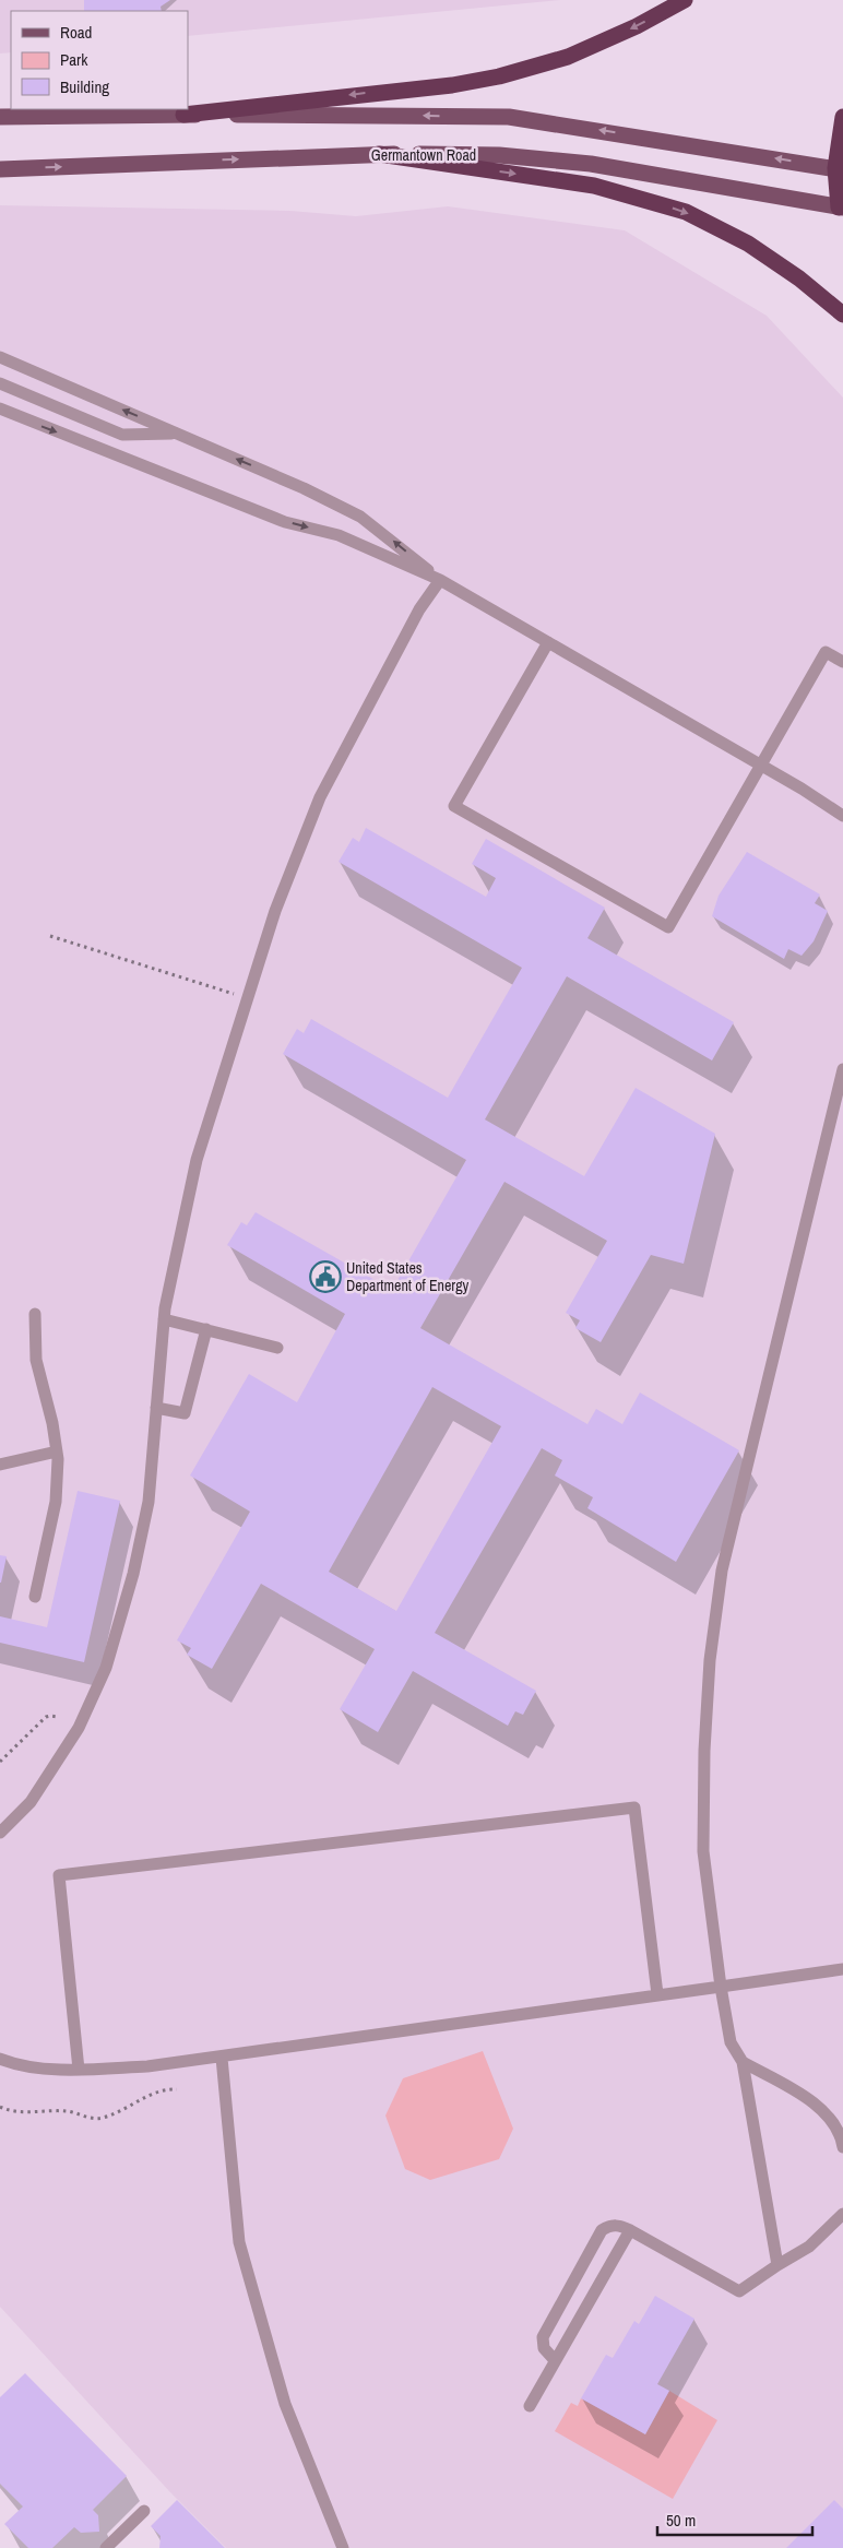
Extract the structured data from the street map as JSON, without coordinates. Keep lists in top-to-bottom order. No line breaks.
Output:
{"streets":{"main road":["Germantown Road"]},"places":{"public building":["United States Department of Energy"]},"legend":["Road","Park","Building"],"scale_bar":"50 m"}
